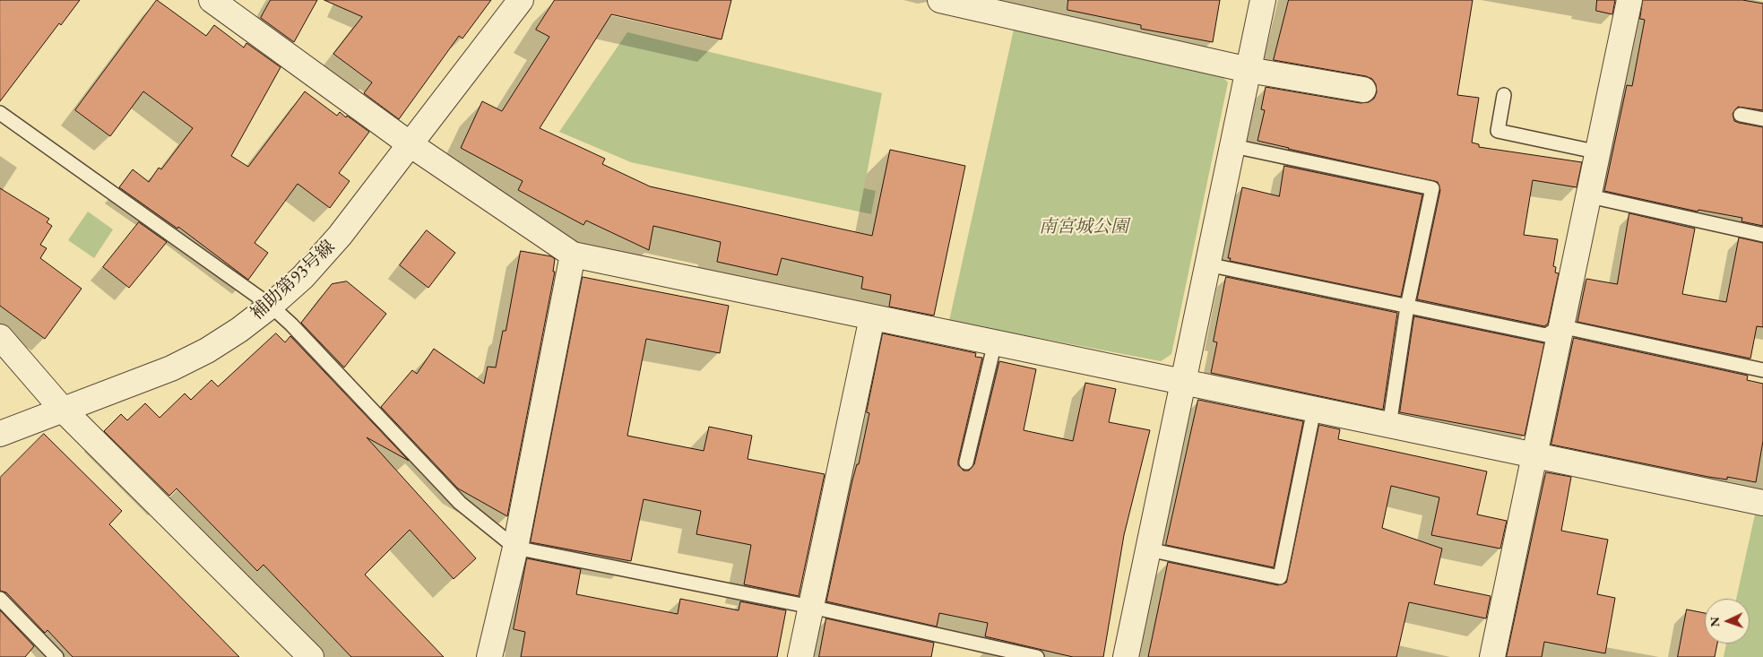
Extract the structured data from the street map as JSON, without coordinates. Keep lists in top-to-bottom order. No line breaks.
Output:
{"streets":{"street":["補助第93号線"]},"parks":["南宮城公園"],"north":"left"}
